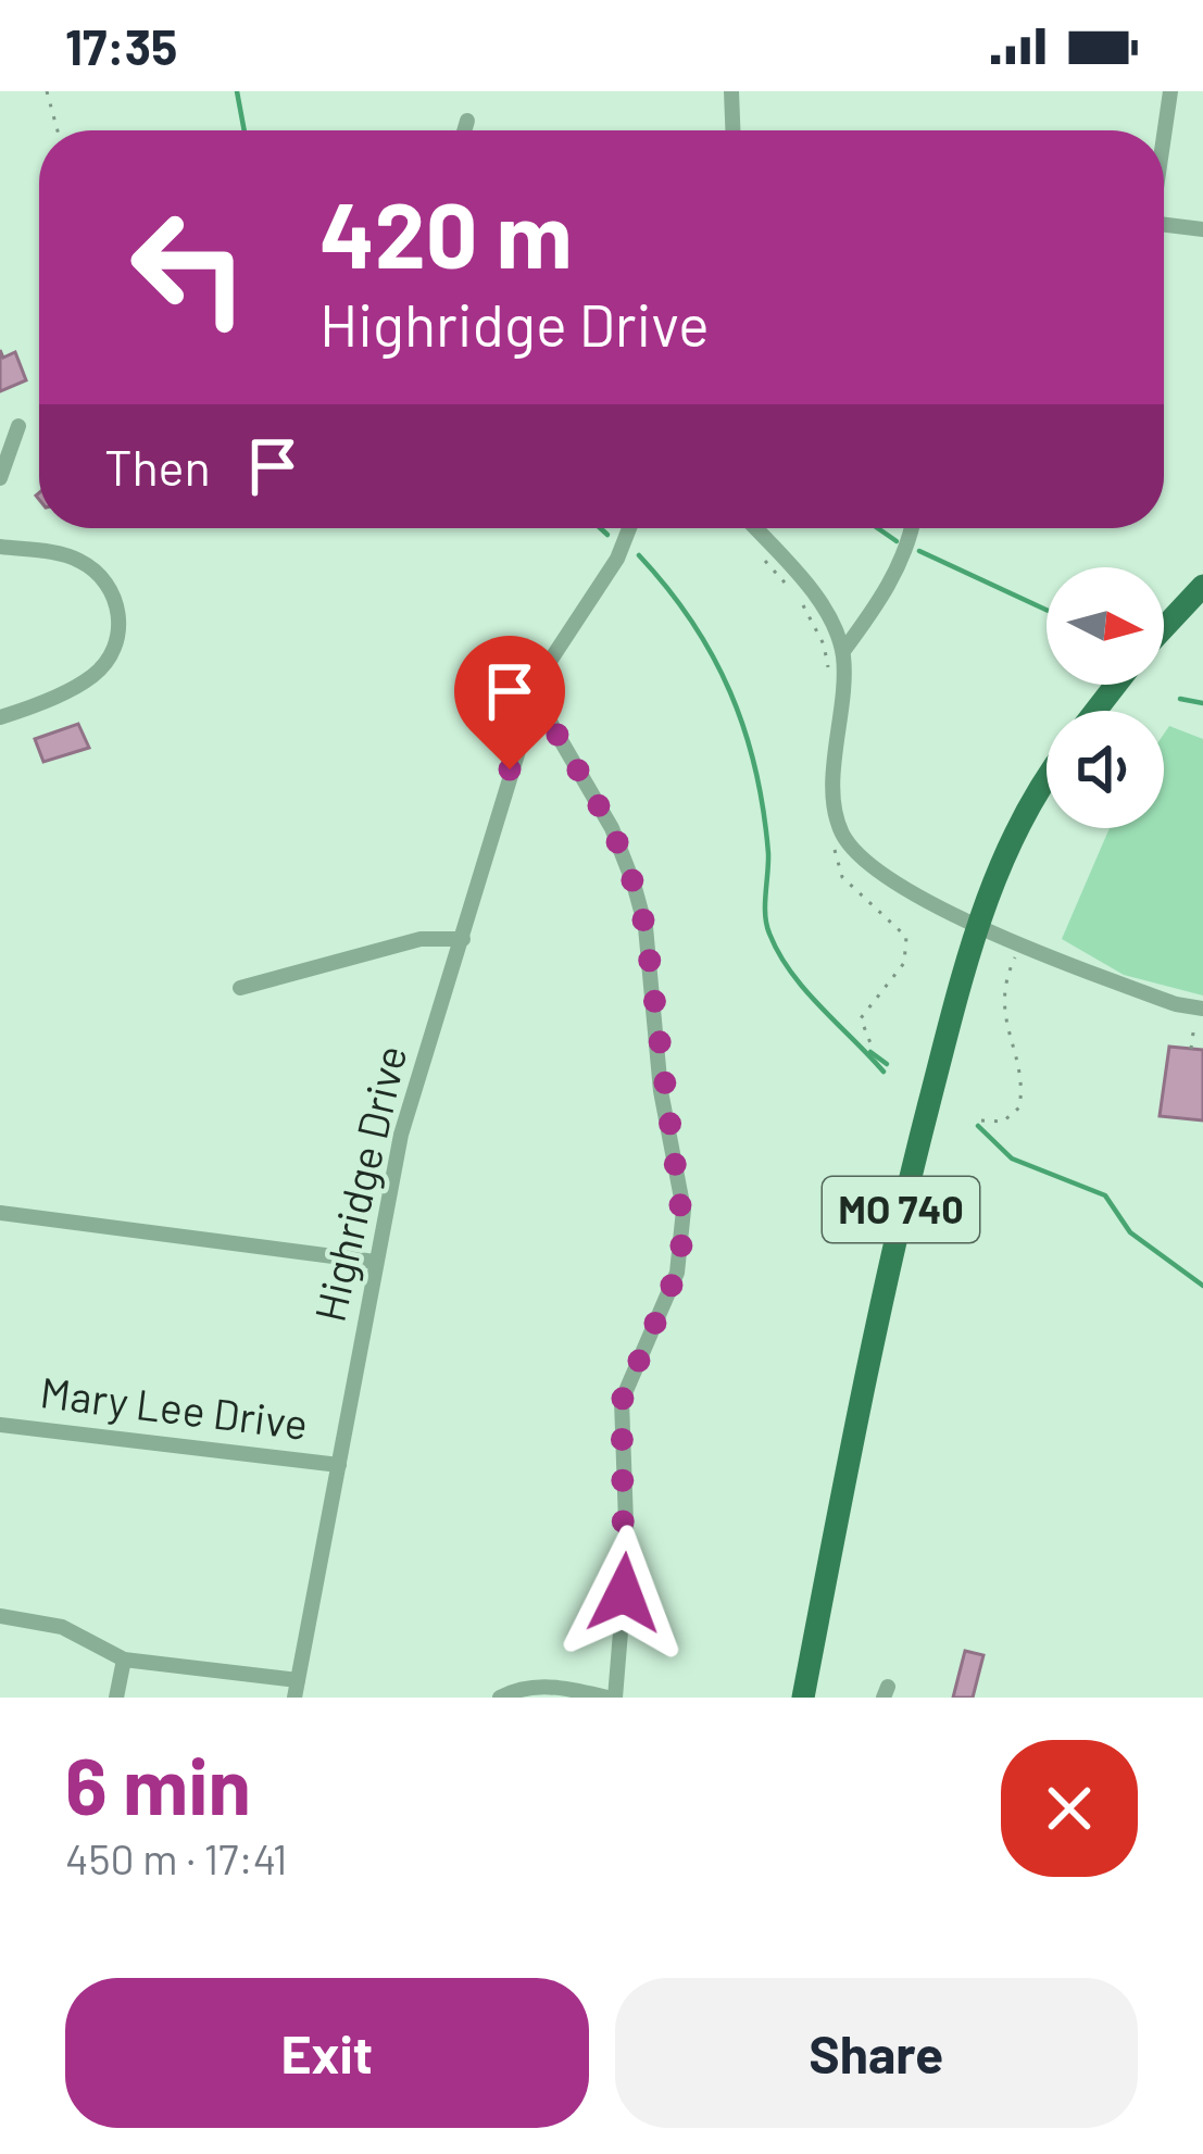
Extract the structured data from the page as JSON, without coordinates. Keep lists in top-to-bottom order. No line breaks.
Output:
{"streets":{"main road":["MO 740"],"street":["Highridge Drive","Mary Lee Drive"]},"crossings":[["Highridge Drive","Mary Lee Drive"]],"north":"right","page":{"status":"17:35","turn":["420 m","Highridge Drive"],"then":"Then","heading":["6 min","450 m · 17:41"],"buttons":["Exit","Share"]}}
